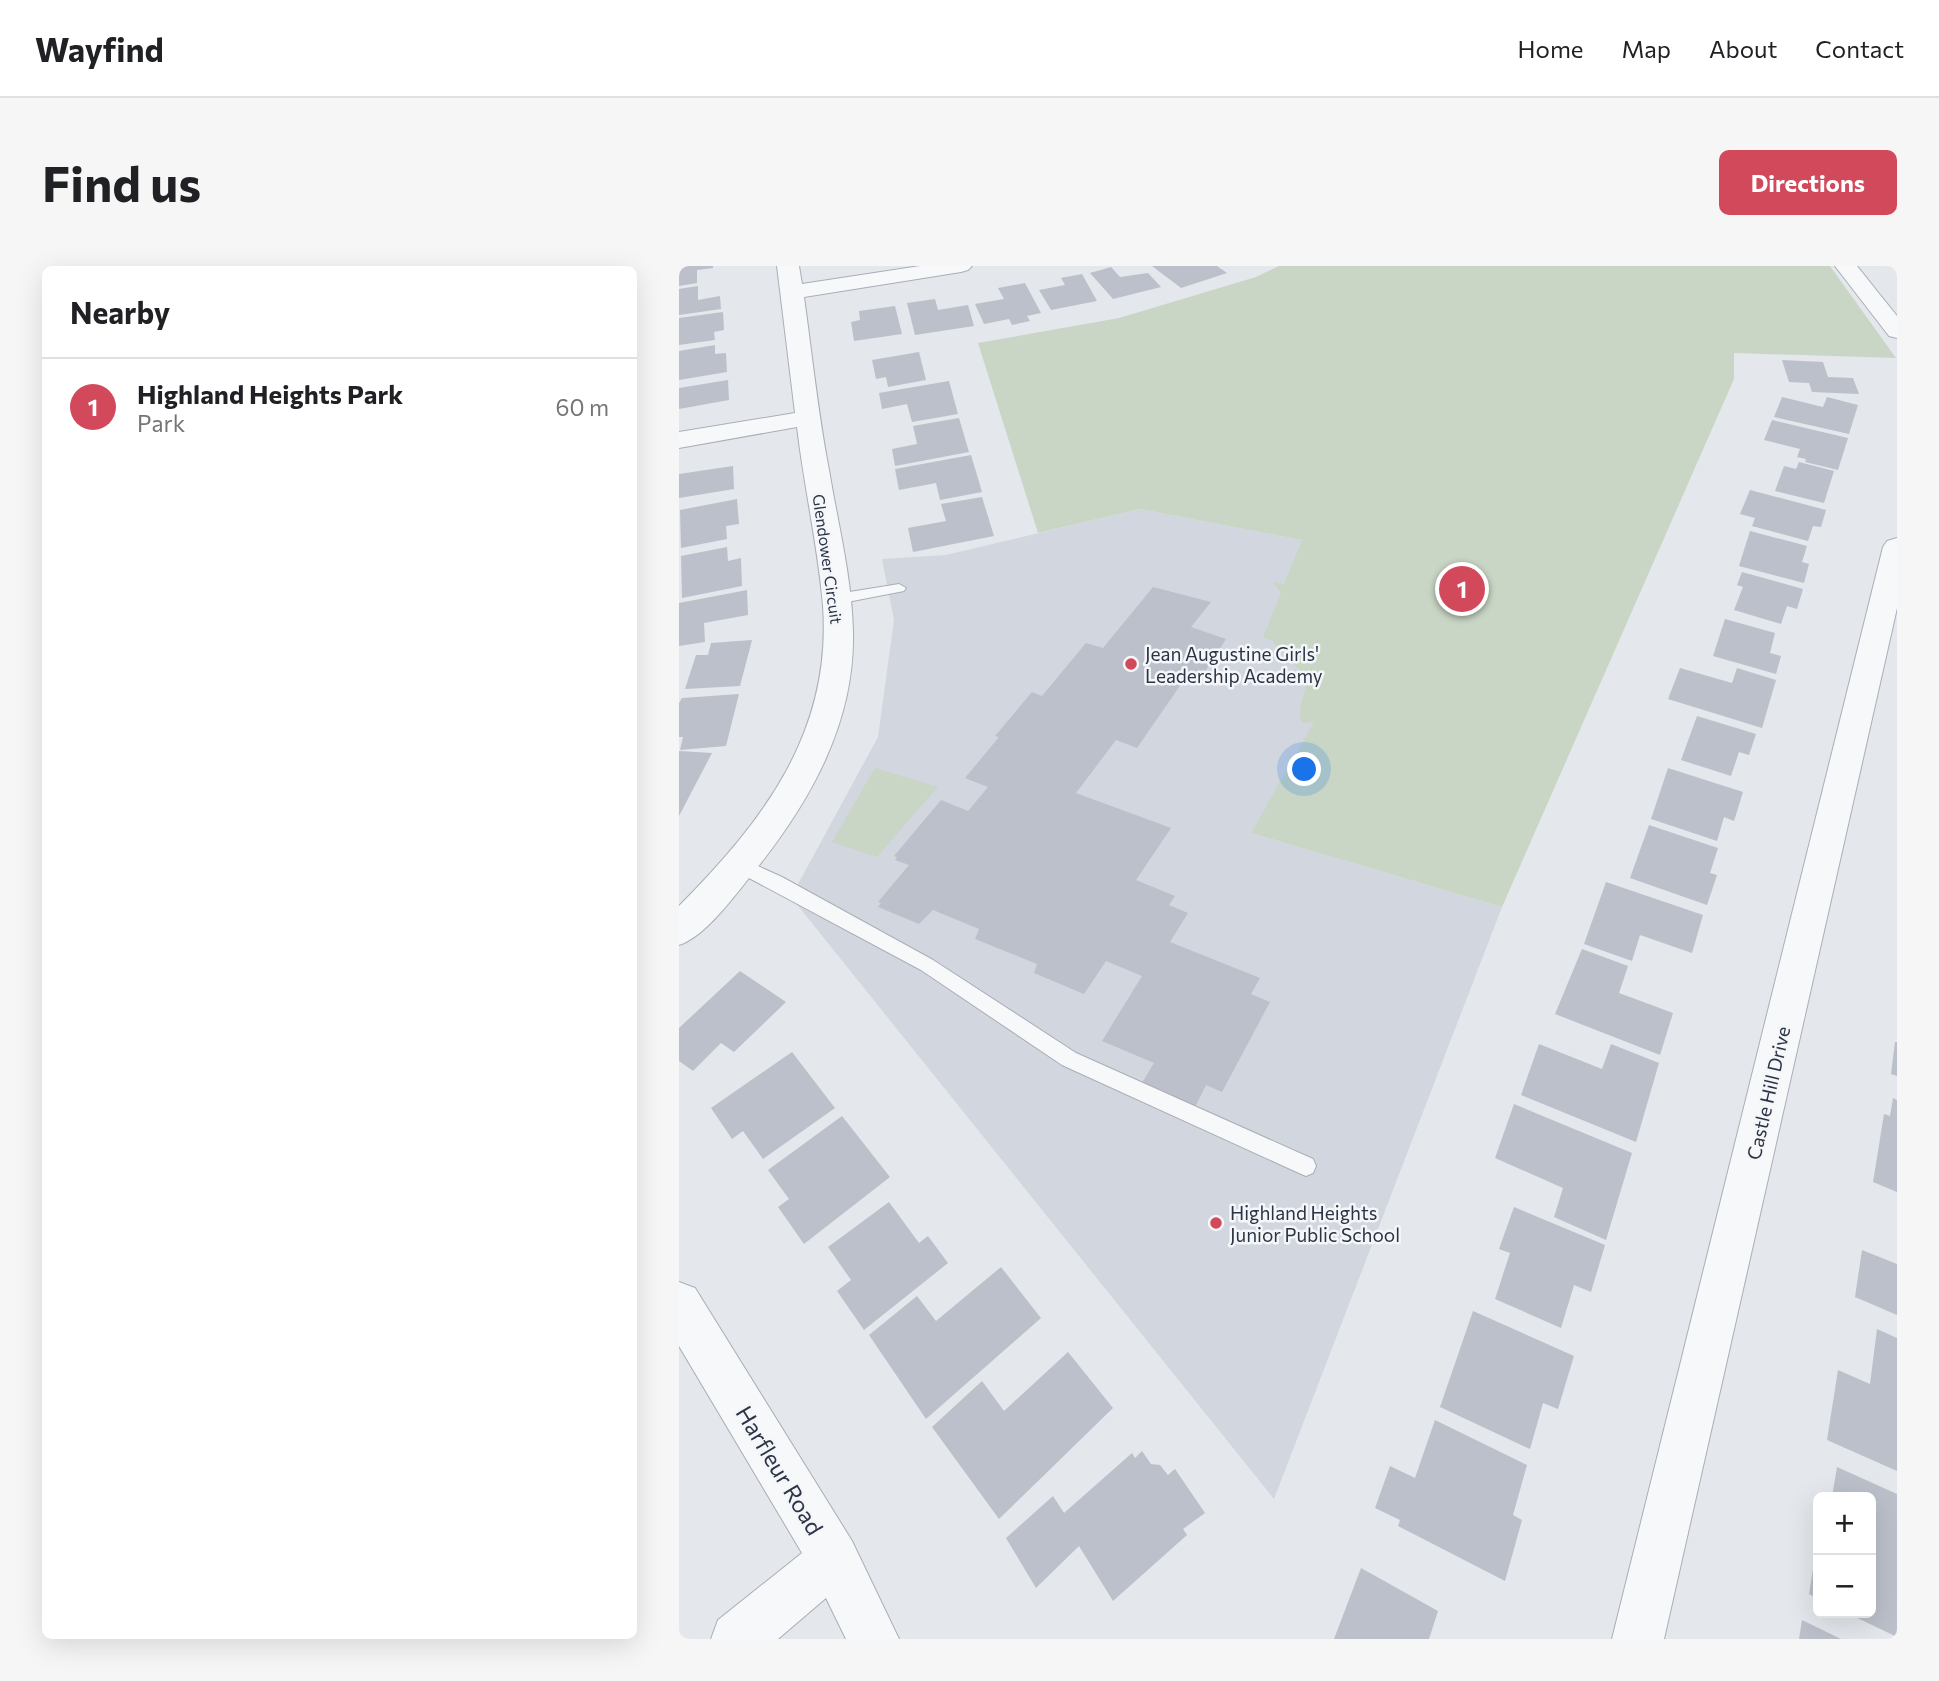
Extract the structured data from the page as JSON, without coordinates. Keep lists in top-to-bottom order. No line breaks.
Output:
{"streets":{"street":["Glendower Circuit","Castle Hill Drive","Harfleur Road"]},"places":["Jean Augustine Girls' Leadership Academy","Highland Heights Junior Public School"],"page":{"header":"Wayfind","nav":["Home","Map","About","Contact"],"buttons":"Directions","title":"Find us","heading":"Nearby","list":[{"mark":"1","name":"Highland Heights Park","note":"Park","value":"60 m"}],"pins":"1","map_buttons":["+","−"]}}
